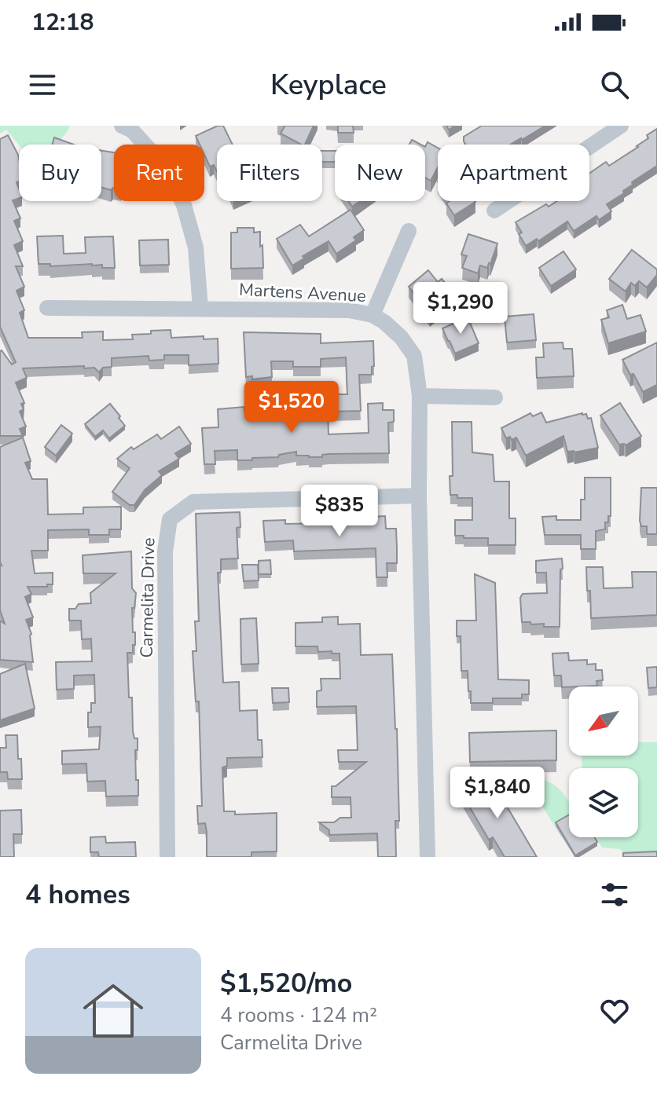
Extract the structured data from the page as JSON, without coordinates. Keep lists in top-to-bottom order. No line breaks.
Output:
{"streets":{"street":["Martens Avenue","Carmelita Drive"]},"crossings":[["Martens Avenue","Carmelita Drive"]],"north":"bottom left","page":{"status":"12:18","header":"Keyplace","chip":["Buy","Rent","Filters","New","Apartment"],"price":["$1,290","$1,520","$835","$1,840"],"heading":"4 homes","list":[{"name":"$1,520/mo","note":"4 rooms · 124 m² · Carmelita Drive"}]}}
